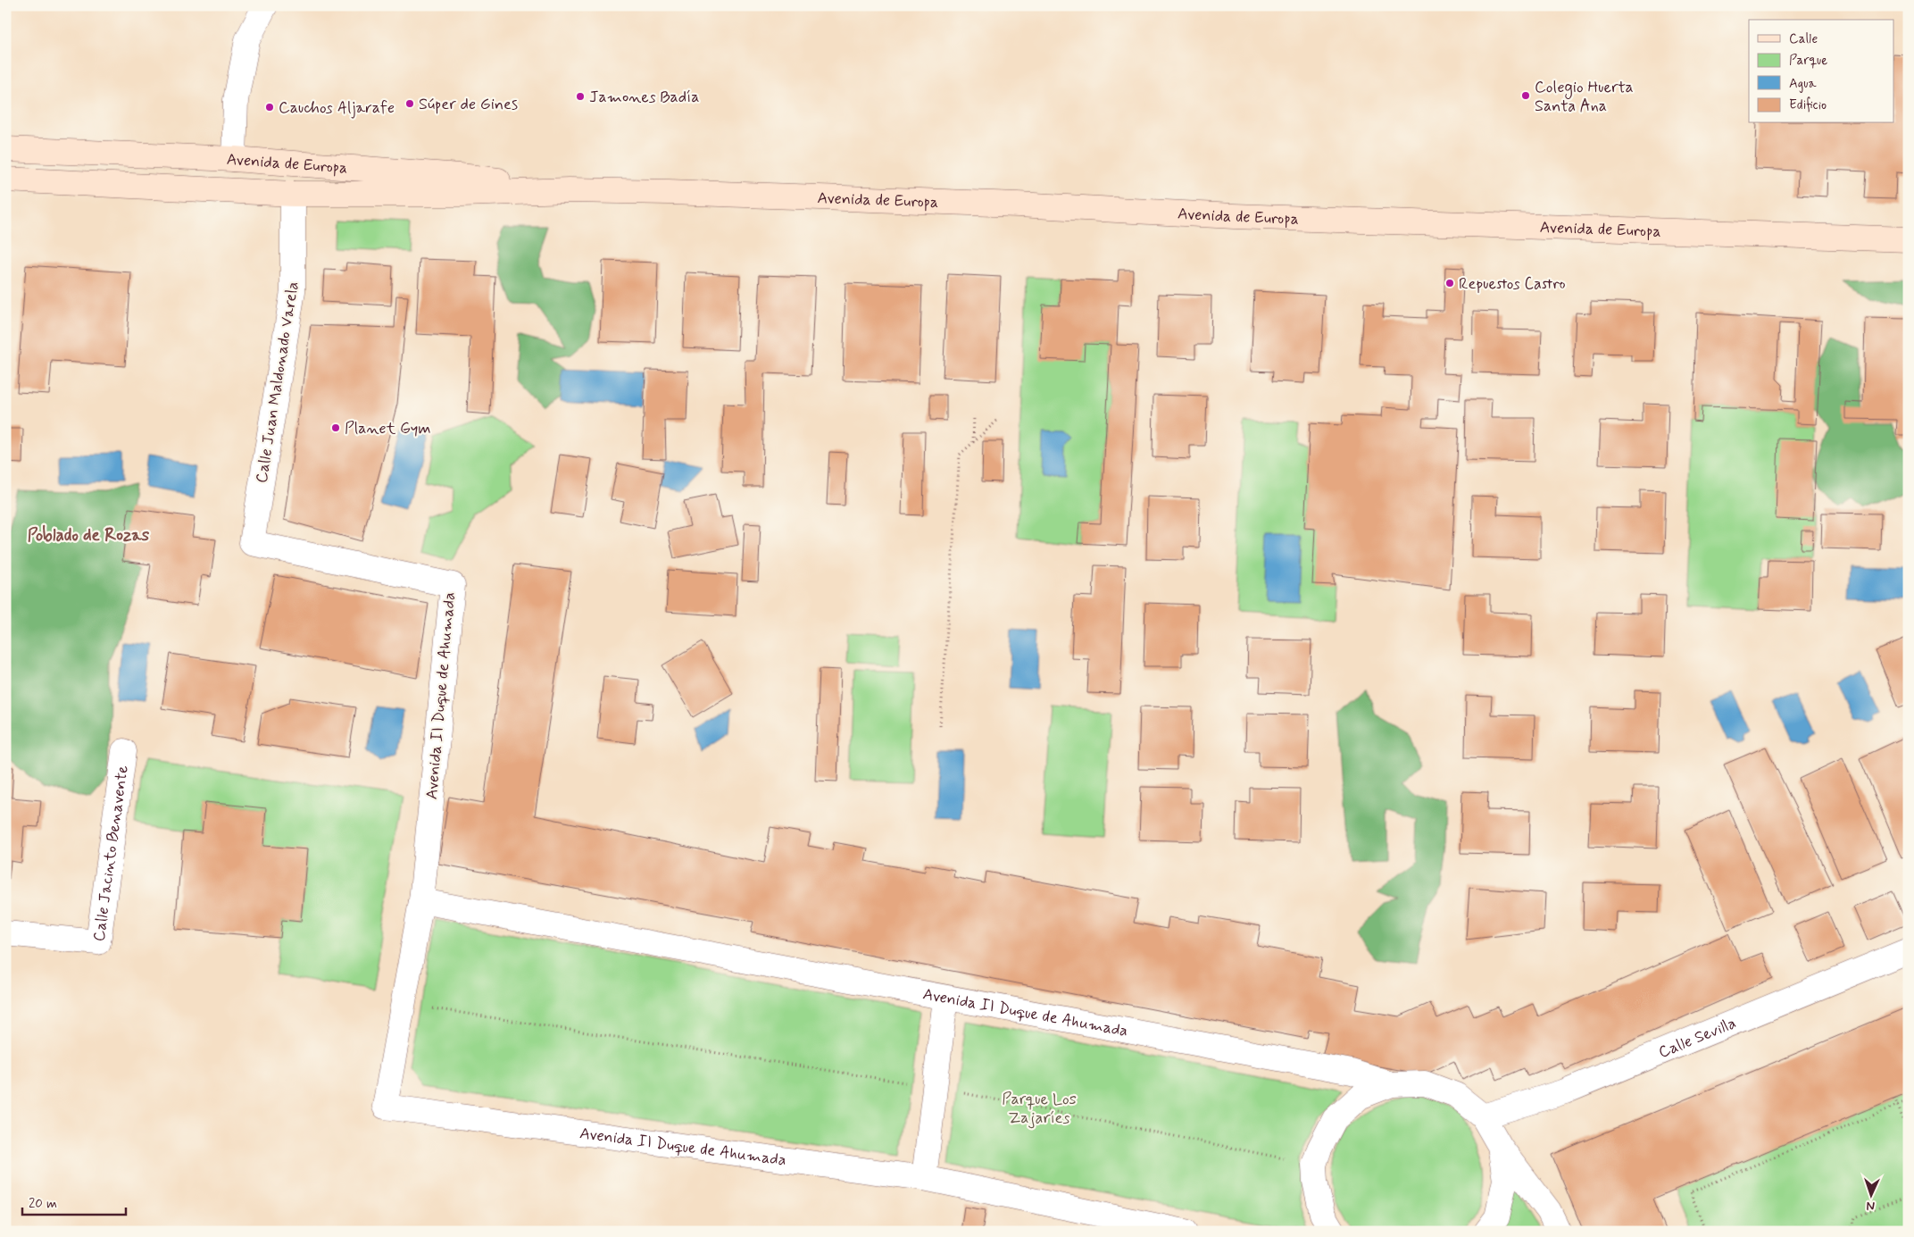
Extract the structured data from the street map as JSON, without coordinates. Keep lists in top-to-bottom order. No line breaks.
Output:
{"streets":{"main road":["Avenida de Europa"],"street":["Calle Juan Maldonado Varela","Avenida II Duque de Ahumada","Calle Jacinto Benavente","Calle Sevilla"]},"crossings":[["Avenida de Europa","Calle Juan Maldonado Varela"],["Calle Juan Maldonado Varela","Avenida II Duque de Ahumada"]],"districts":["Poblado de Rozas"],"parks":["Parque Los Zajaríes"],"places":["Colegio Huerta Santa Ana","Jamones Badía","Súper de Gines","Cauchos Aljarafe","Repuestos Castro","Planet Gym"],"legend":["Calle","Parque","Agua","Edificio"],"scale_bar":"20 m","north":"bottom"}
